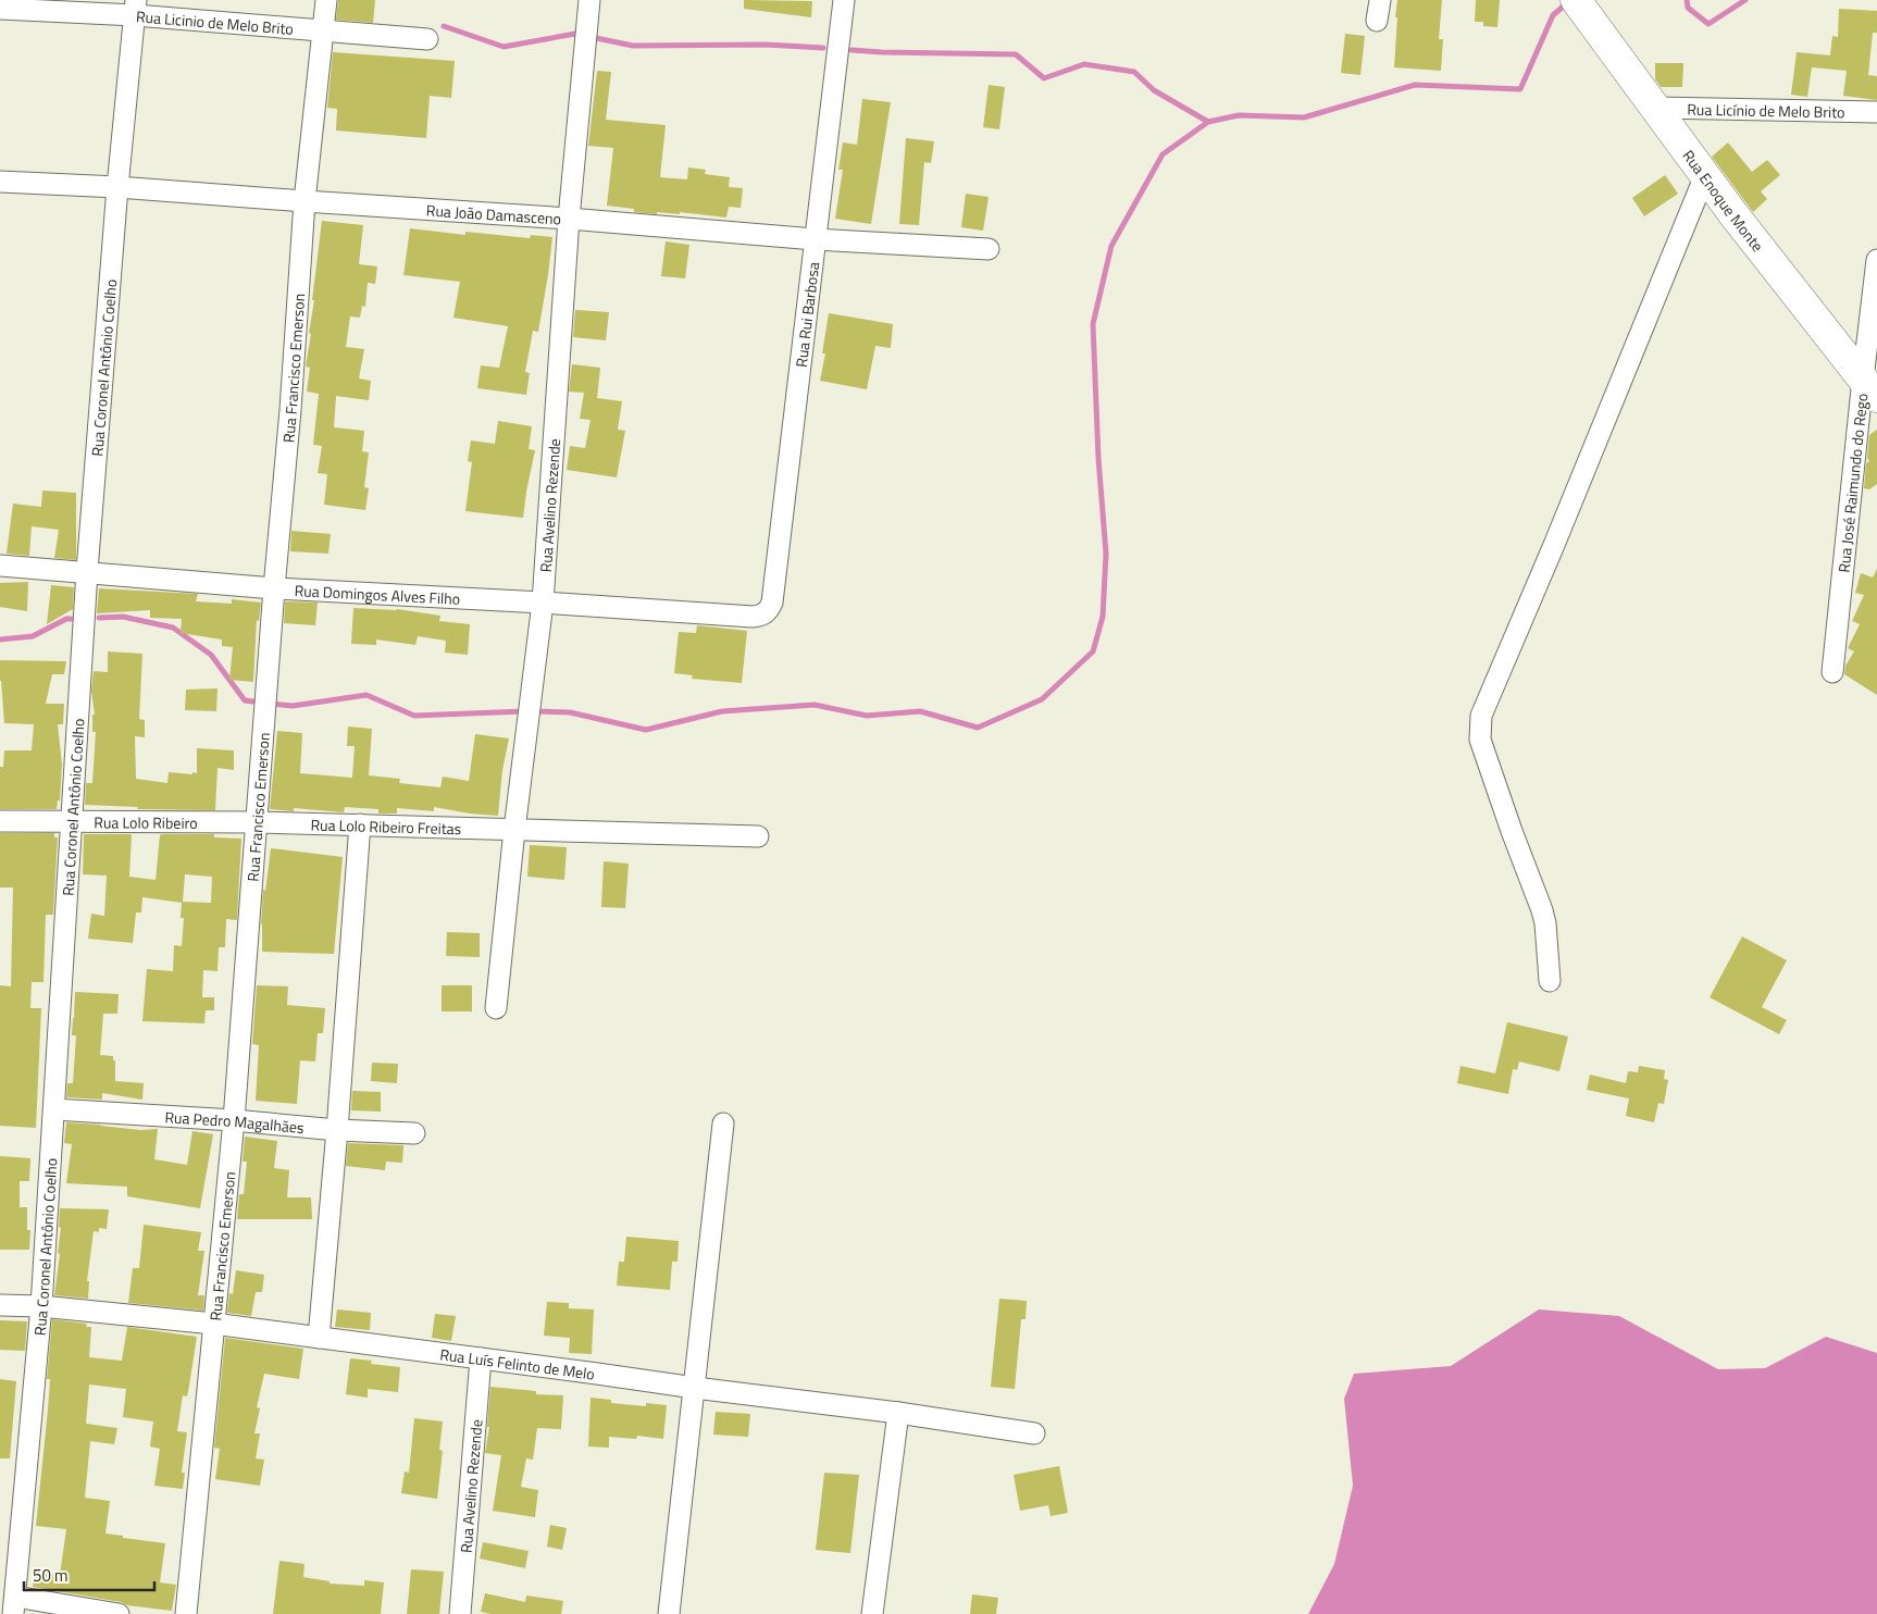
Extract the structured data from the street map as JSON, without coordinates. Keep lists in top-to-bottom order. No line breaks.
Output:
{"streets":{"main road":["Rua Enoque Monte"],"street":["Rua Licinio de Melo Brito","Rua Licínio de Melo Brito","Rua João Damasceno","Rua Rui Barbosa","Rua Coronel Antônio Coelho","Rua Francisco Emerson","Rua José Raimundo do Rego","Rua Avelino Rezende","Rua Domingos Alves Filho","Rua Lolo Ribeiro","Rua Lolo Ribeiro Freitas","Rua Pedro Magalhães","Rua Luís Felinto de Melo"]},"crossings":[["Rua Licinio de Melo Brito","Rua Coronel Antônio Coelho"],["Rua Licinio de Melo Brito","Rua Francisco Emerson"],["Rua Licínio de Melo Brito","Rua Enoque Monte"],["Rua Enoque Monte","Rua José Raimundo do Rego"],["Rua João Damasceno","Rua Rui Barbosa"],["Rua João Damasceno","Rua Coronel Antônio Coelho"],["Rua João Damasceno","Rua Francisco Emerson"],["Rua João Damasceno","Rua Avelino Rezende"],["Rua Rui Barbosa","Rua Domingos Alves Filho"],["Rua Coronel Antônio Coelho","Rua Domingos Alves Filho"],["Rua Coronel Antônio Coelho","Rua Lolo Ribeiro"],["Rua Coronel Antônio Coelho","Rua Pedro Magalhães"],["Rua Coronel Antônio Coelho","Rua Luís Felinto de Melo"],["Rua Francisco Emerson","Rua Domingos Alves Filho"],["Rua Francisco Emerson","Rua Lolo Ribeiro"],["Rua Francisco Emerson","Rua Lolo Ribeiro Freitas"],["Rua Francisco Emerson","Rua Pedro Magalhães"],["Rua Francisco Emerson","Rua Luís Felinto de Melo"],["Rua Avelino Rezende","Rua Domingos Alves Filho"],["Rua Avelino Rezende","Rua Lolo Ribeiro Freitas"],["Rua Avelino Rezende","Rua Luís Felinto de Melo"],["Rua Lolo Ribeiro","Rua Lolo Ribeiro Freitas"]],"scale_bar":"50 m"}
